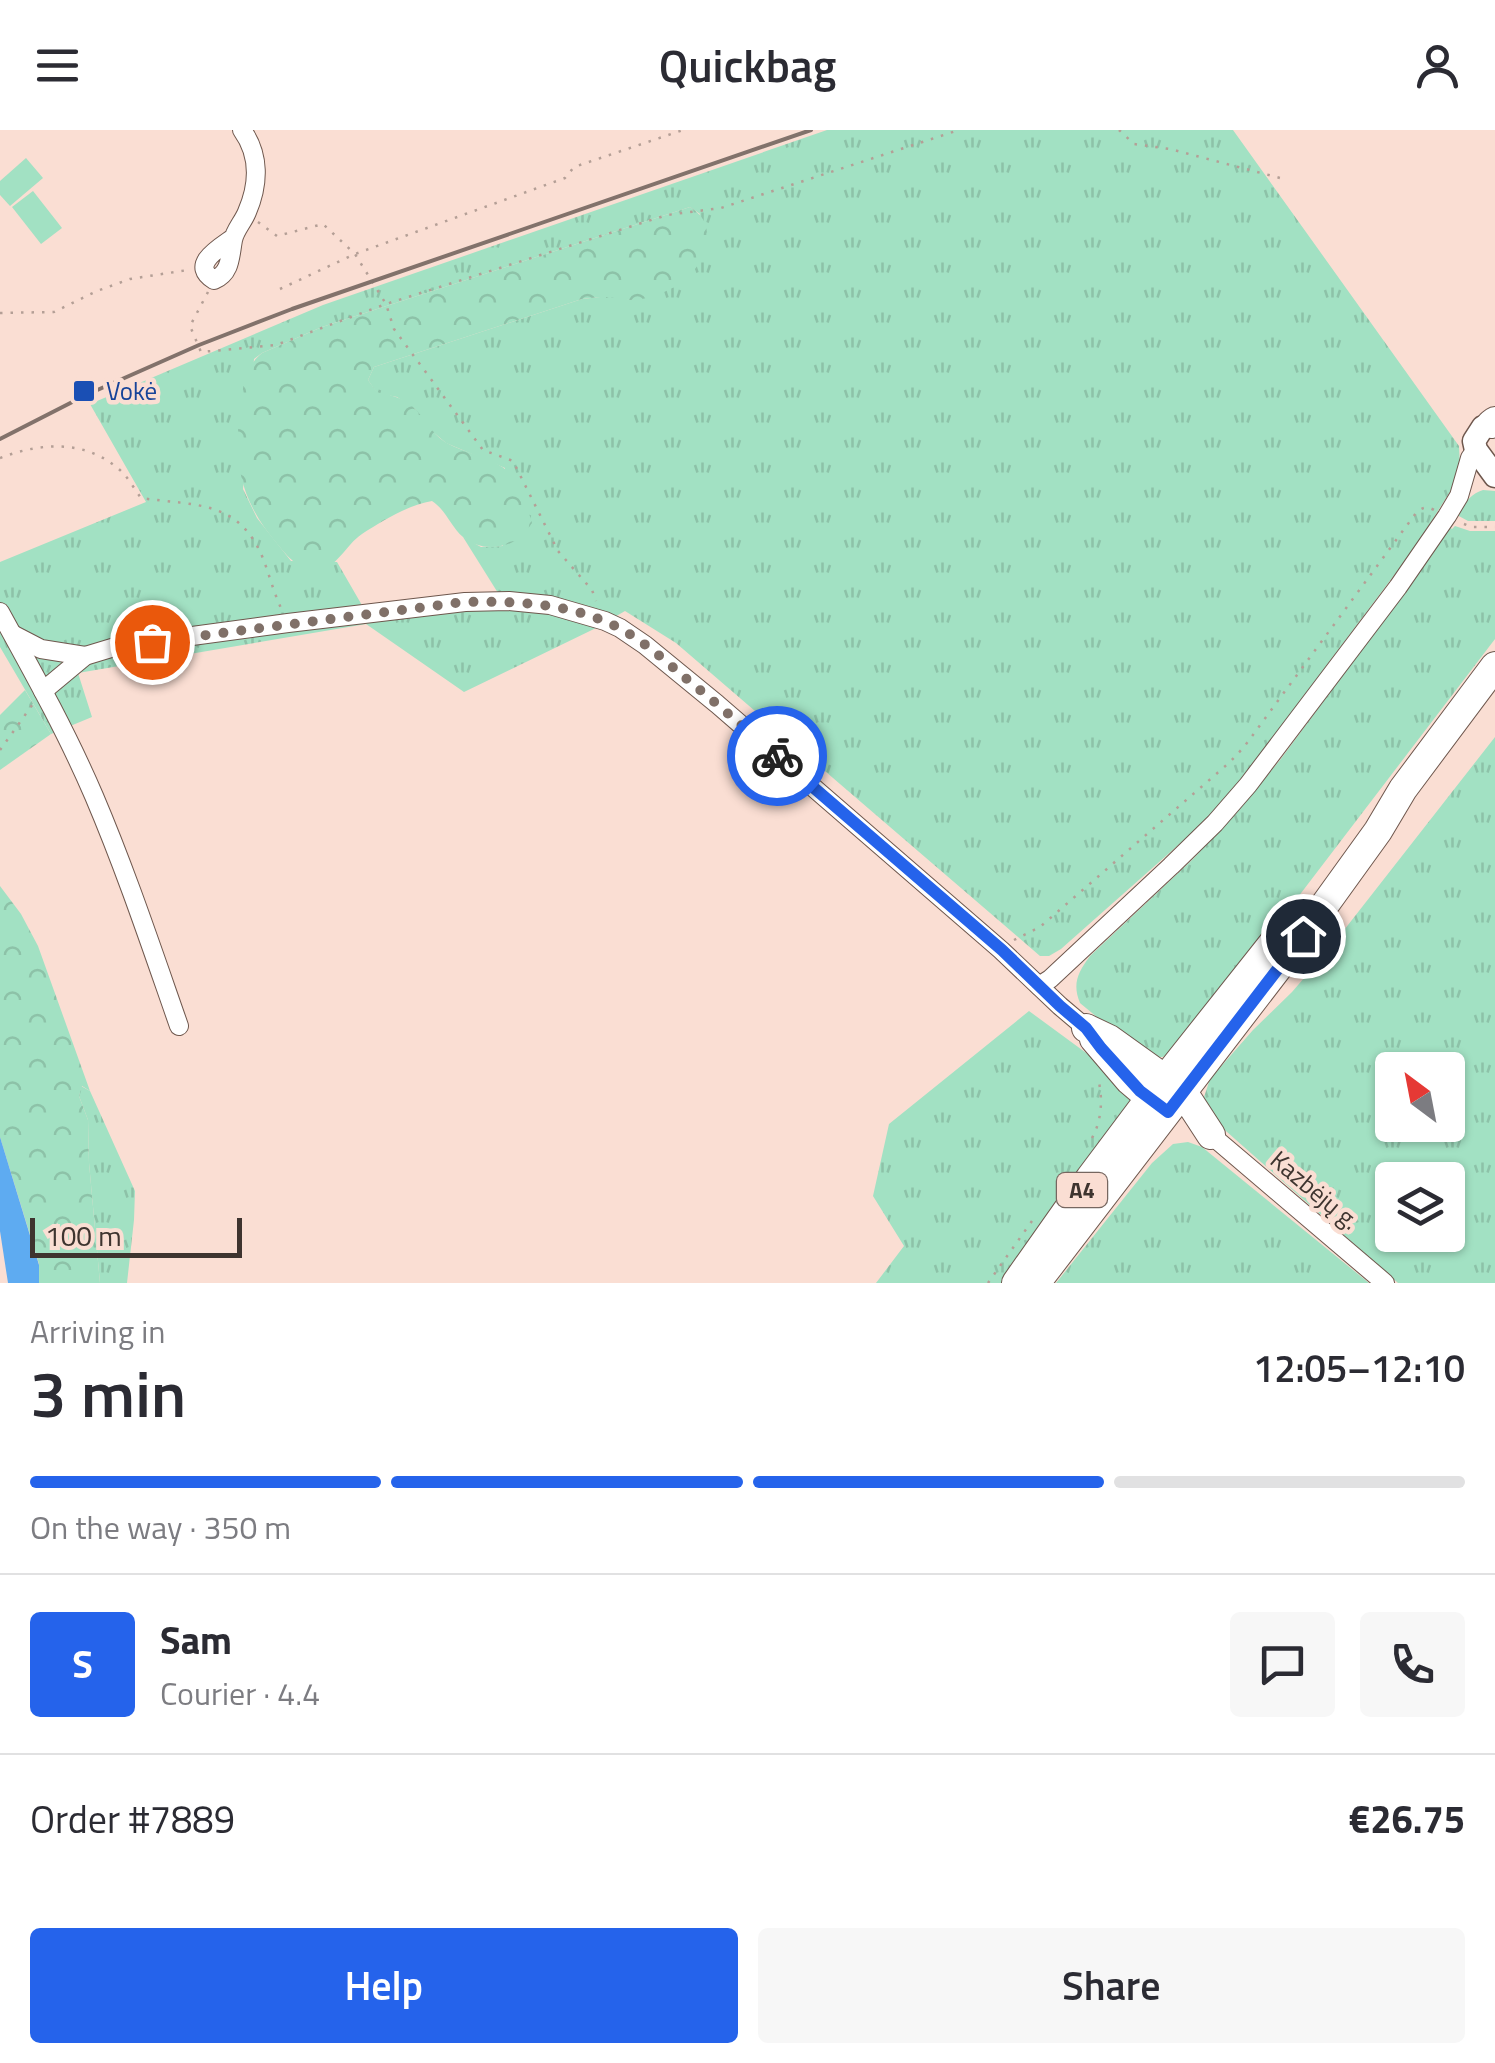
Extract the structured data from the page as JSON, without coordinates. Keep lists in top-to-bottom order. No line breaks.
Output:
{"streets":{"highway":["A4"],"street":["Kazbėjų g."]},"places":{"transit":["Vokė"]},"scale_bar":"100 m","north":"top left","page":{"header":"Quickbag","scale":"100 m","heading":["3 min","Arriving in","12:05–12:10"],"panel":["Sam","Courier · 4.4","Order #7889","€26.75"],"bar":"On the way · 350 m","round":"S","buttons":["Help","Share"]}}
